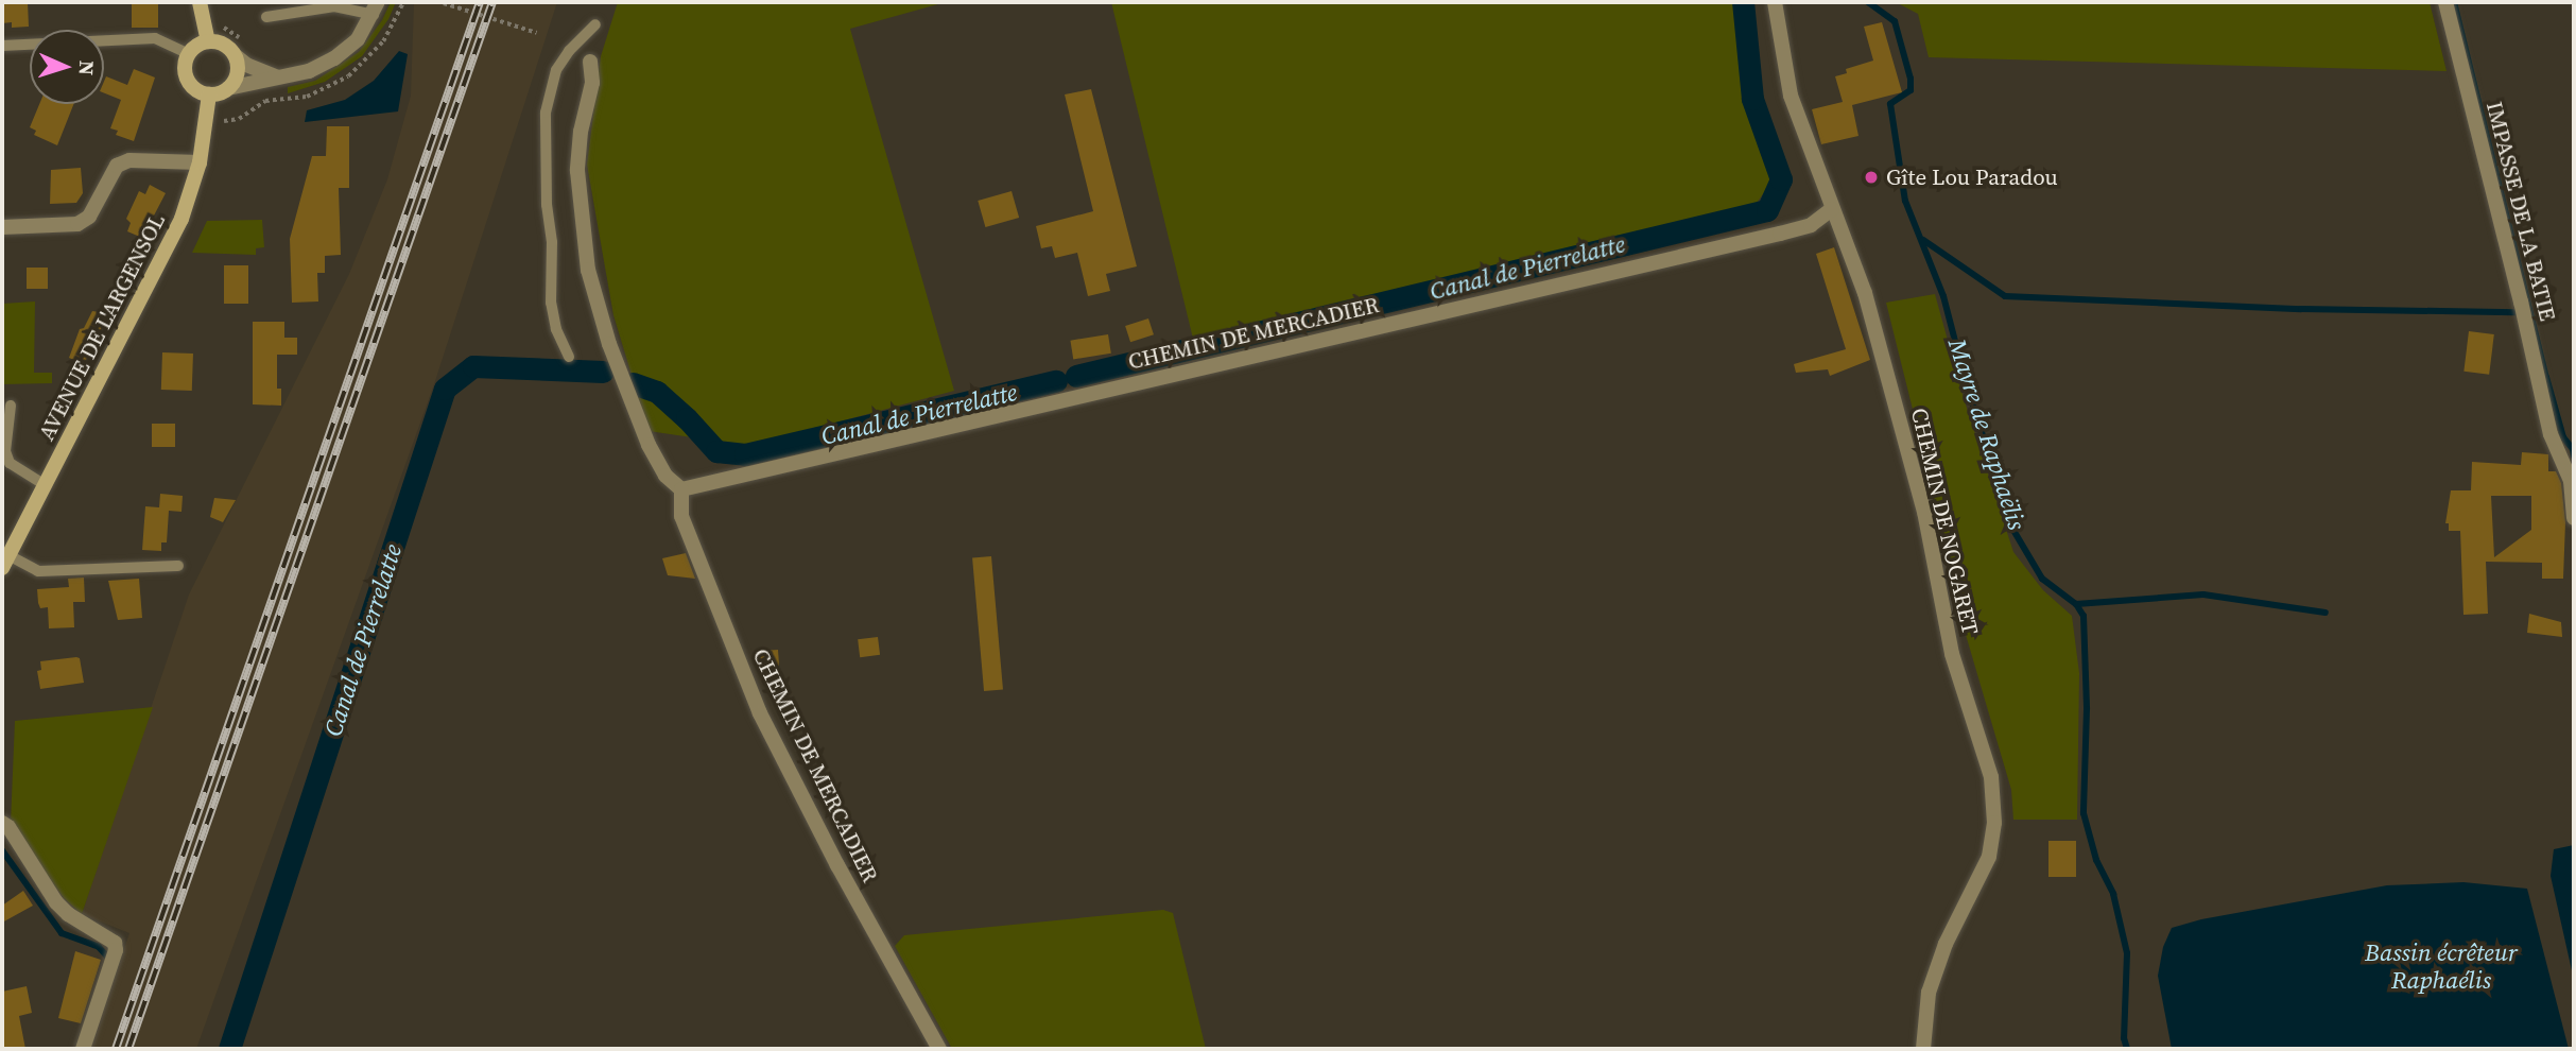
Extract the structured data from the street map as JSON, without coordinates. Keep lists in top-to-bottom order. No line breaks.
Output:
{"streets":{"street":["IMPASSE DE LA BATIE","AVENUE DE L'ARGENSOL","CHEMIN DE MERCADIER","CHEMIN DE NOGARET"]},"crossings":[["CHEMIN DE MERCADIER","CHEMIN DE NOGARET"]],"water":["Canal de Pierrelatte","Mayre de Raphaëlis","Bassin écrêteur Raphaélis"],"places":["Gîte Lou Paradou"],"north":"right"}
